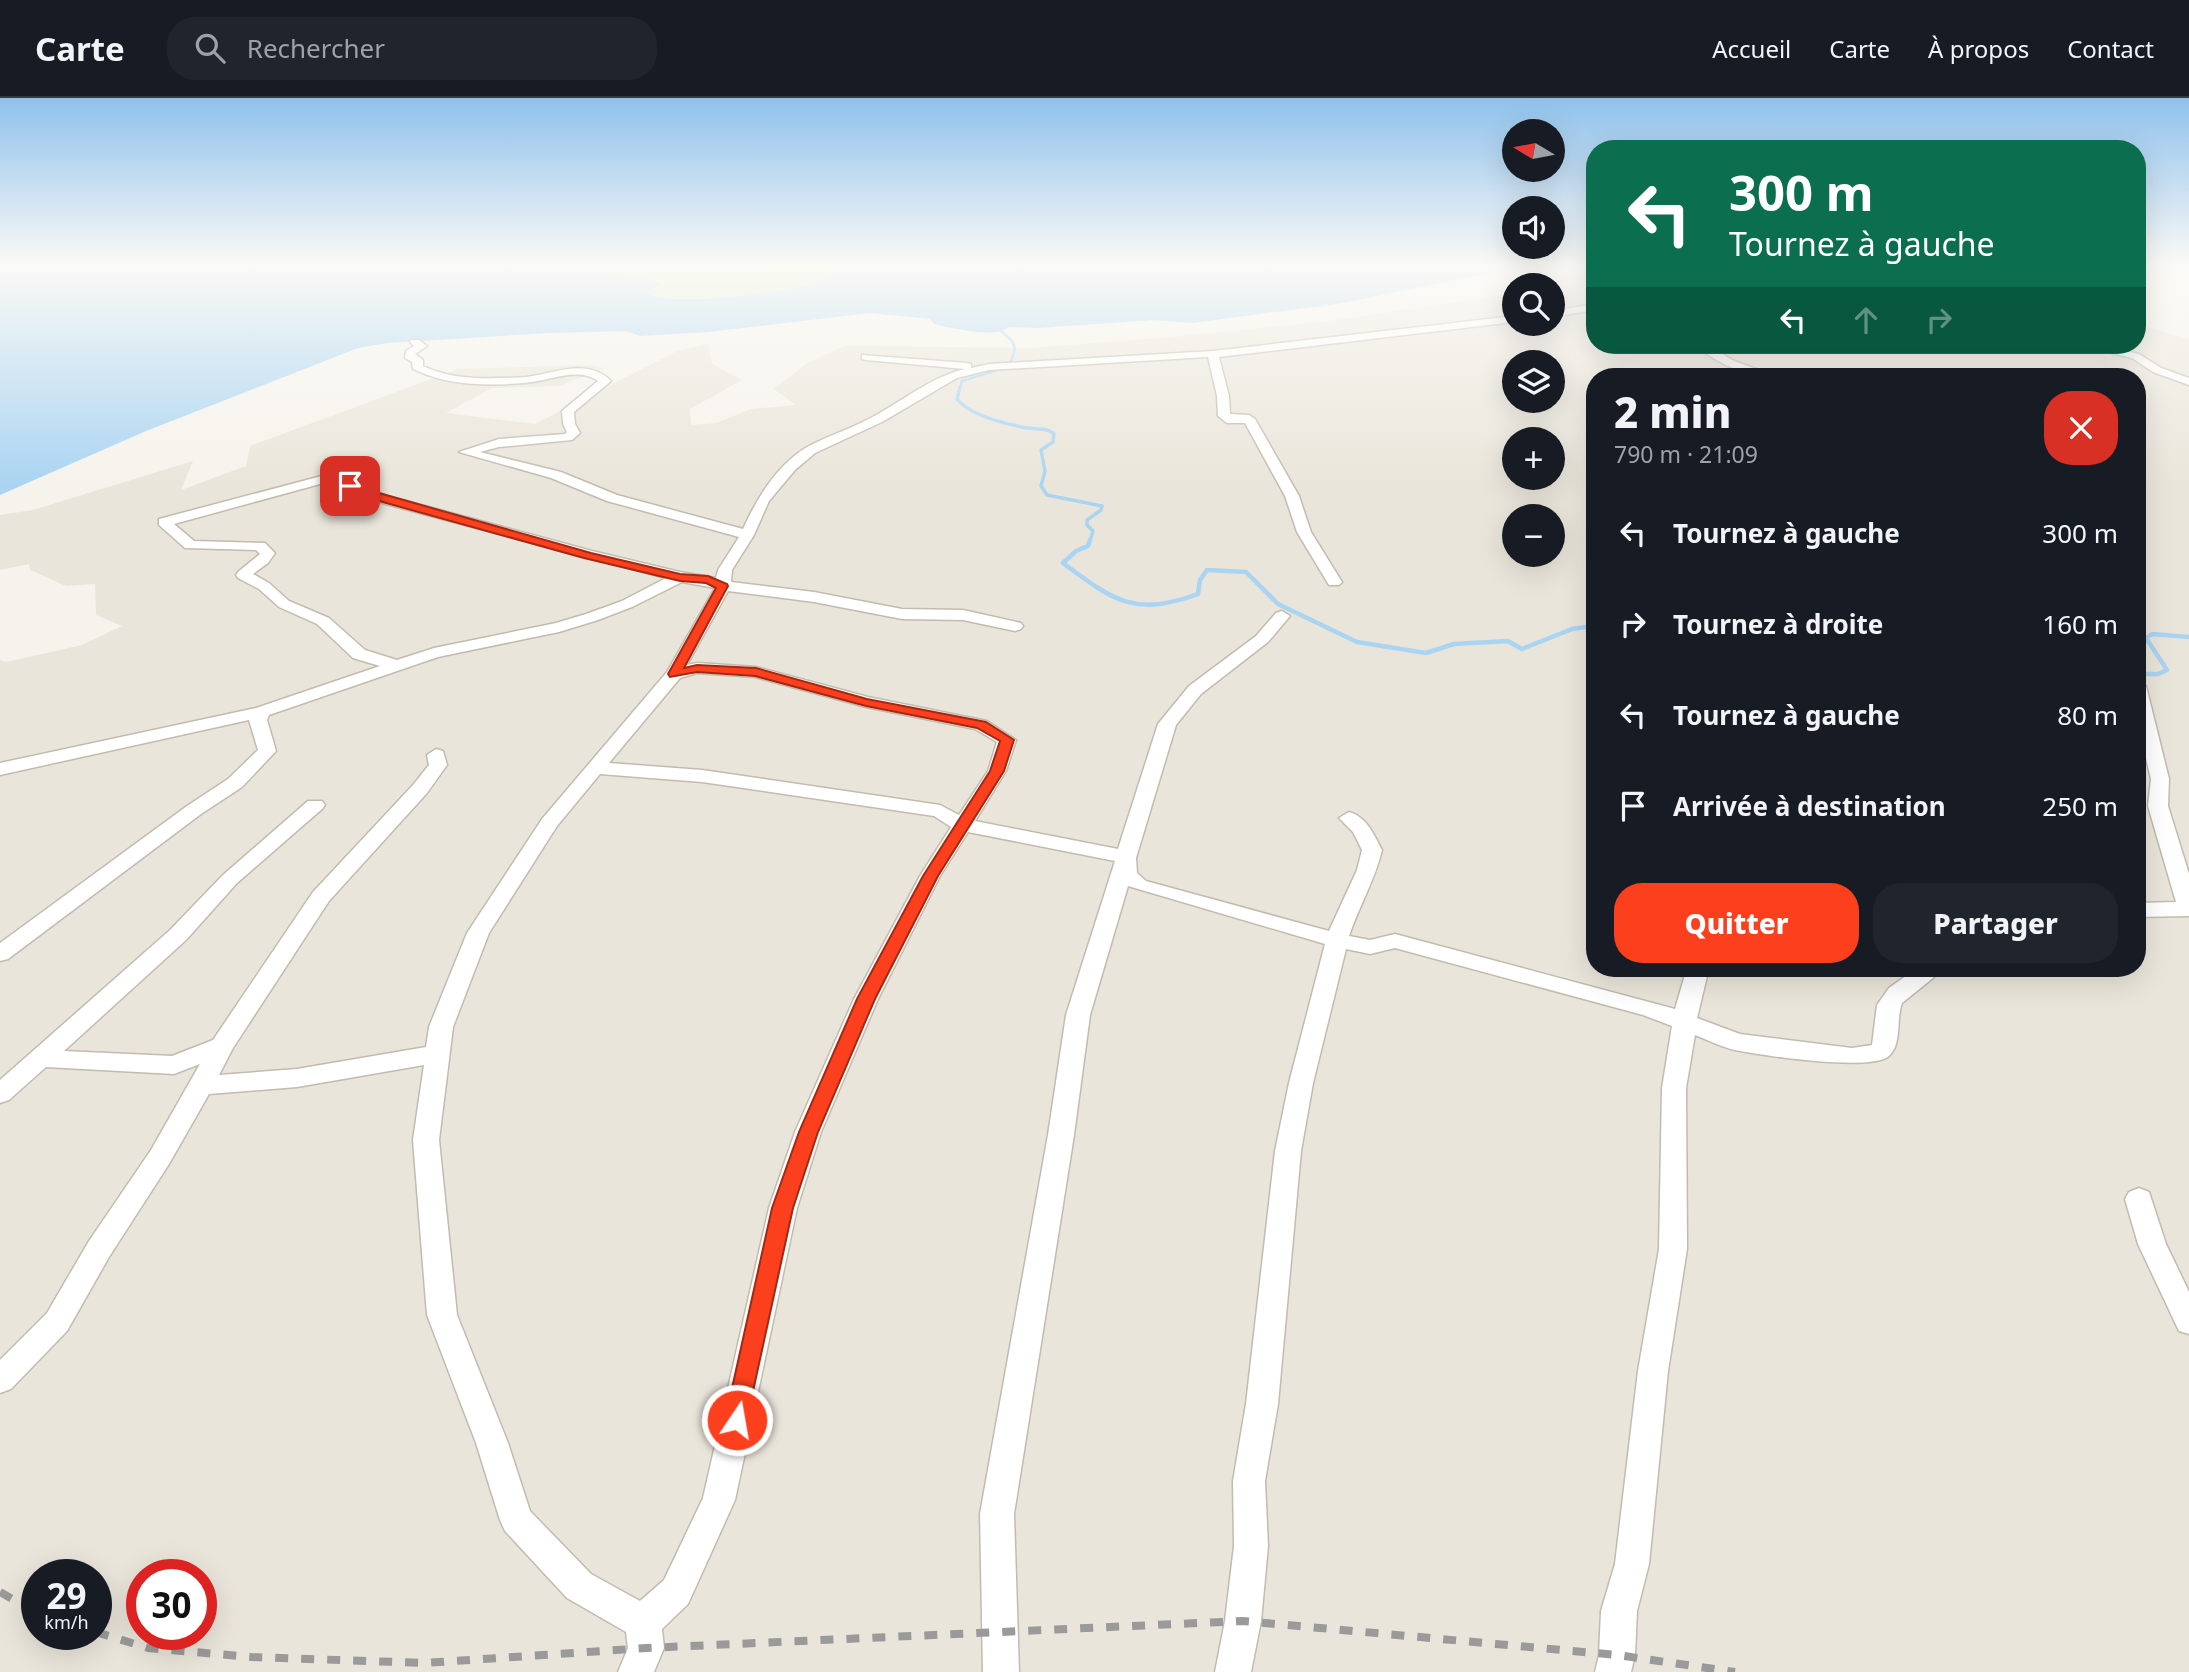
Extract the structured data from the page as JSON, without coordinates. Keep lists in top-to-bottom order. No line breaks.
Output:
{"north":"left","page":{"header":"Carte","search":"Rechercher","nav":["Accueil","Carte","À propos","Contact"],"map_buttons":["+","−"],"turn":["300 m","Tournez à gauche"],"heading":["2 min","790 m · 21:09"],"list":[{"name":"Tournez à gauche","value":"300 m"},{"name":"Tournez à droite","value":"160 m"},{"name":"Tournez à gauche","value":"80 m"},{"name":"Arrivée à destination","value":"250 m"}],"buttons":["Quitter","Partager"],"speed":"29 km/h","limit":"30"}}
